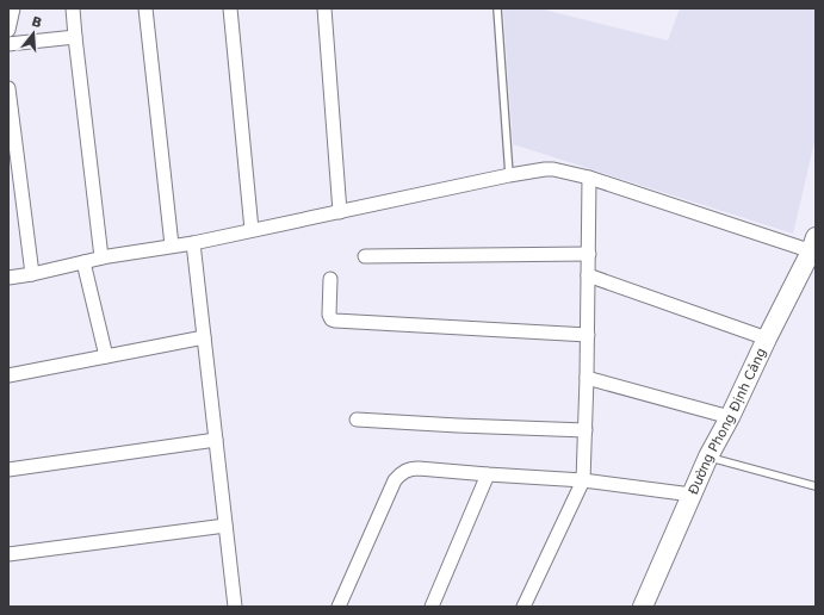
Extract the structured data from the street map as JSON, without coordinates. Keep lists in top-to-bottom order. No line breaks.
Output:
{"streets":{"street":["Đường Phong Định Cảng"]},"north":"top"}
